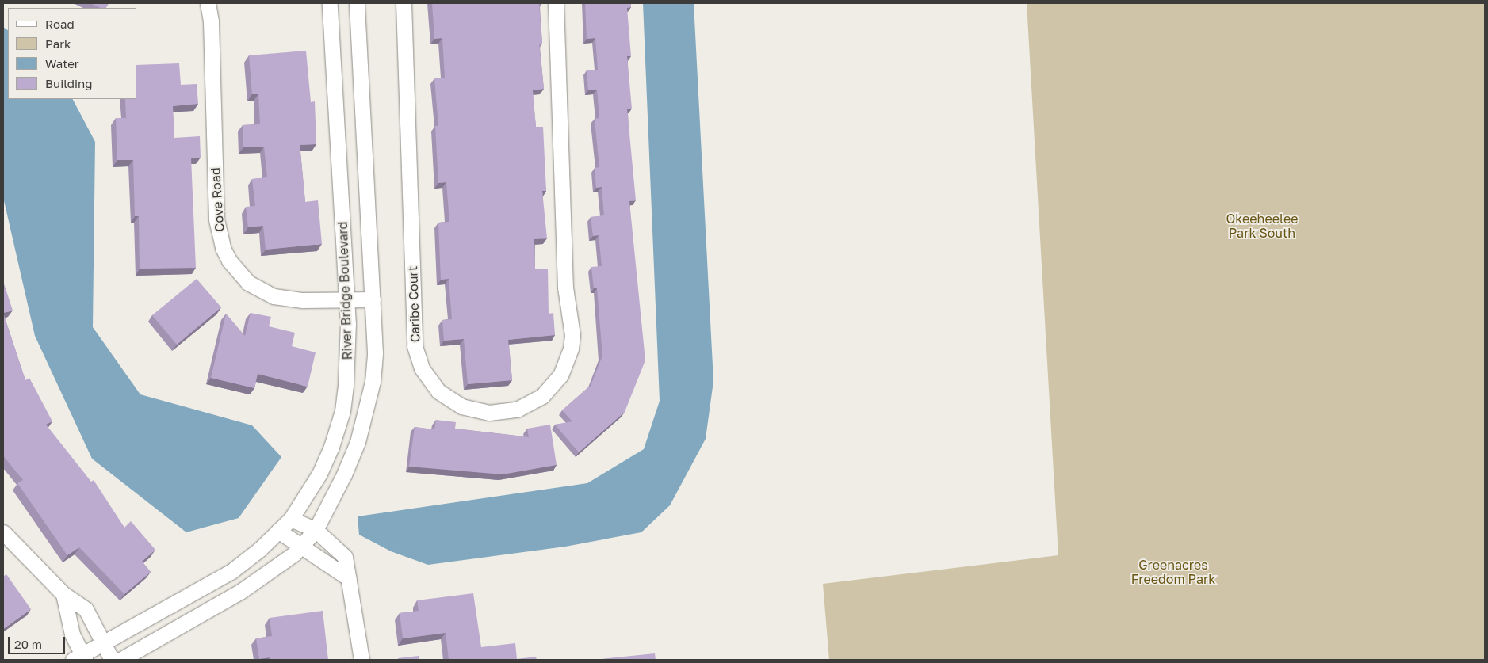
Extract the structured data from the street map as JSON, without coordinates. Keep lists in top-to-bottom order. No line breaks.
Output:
{"streets":{"street":["Cove Road","River Bridge Boulevard","Caribe Court"]},"crossings":[["Cove Road","River Bridge Boulevard"]],"parks":["Okeeheelee Park South","Greenacres Freedom Park"],"legend":["Road","Park","Water","Building"],"scale_bar":"20 m"}
